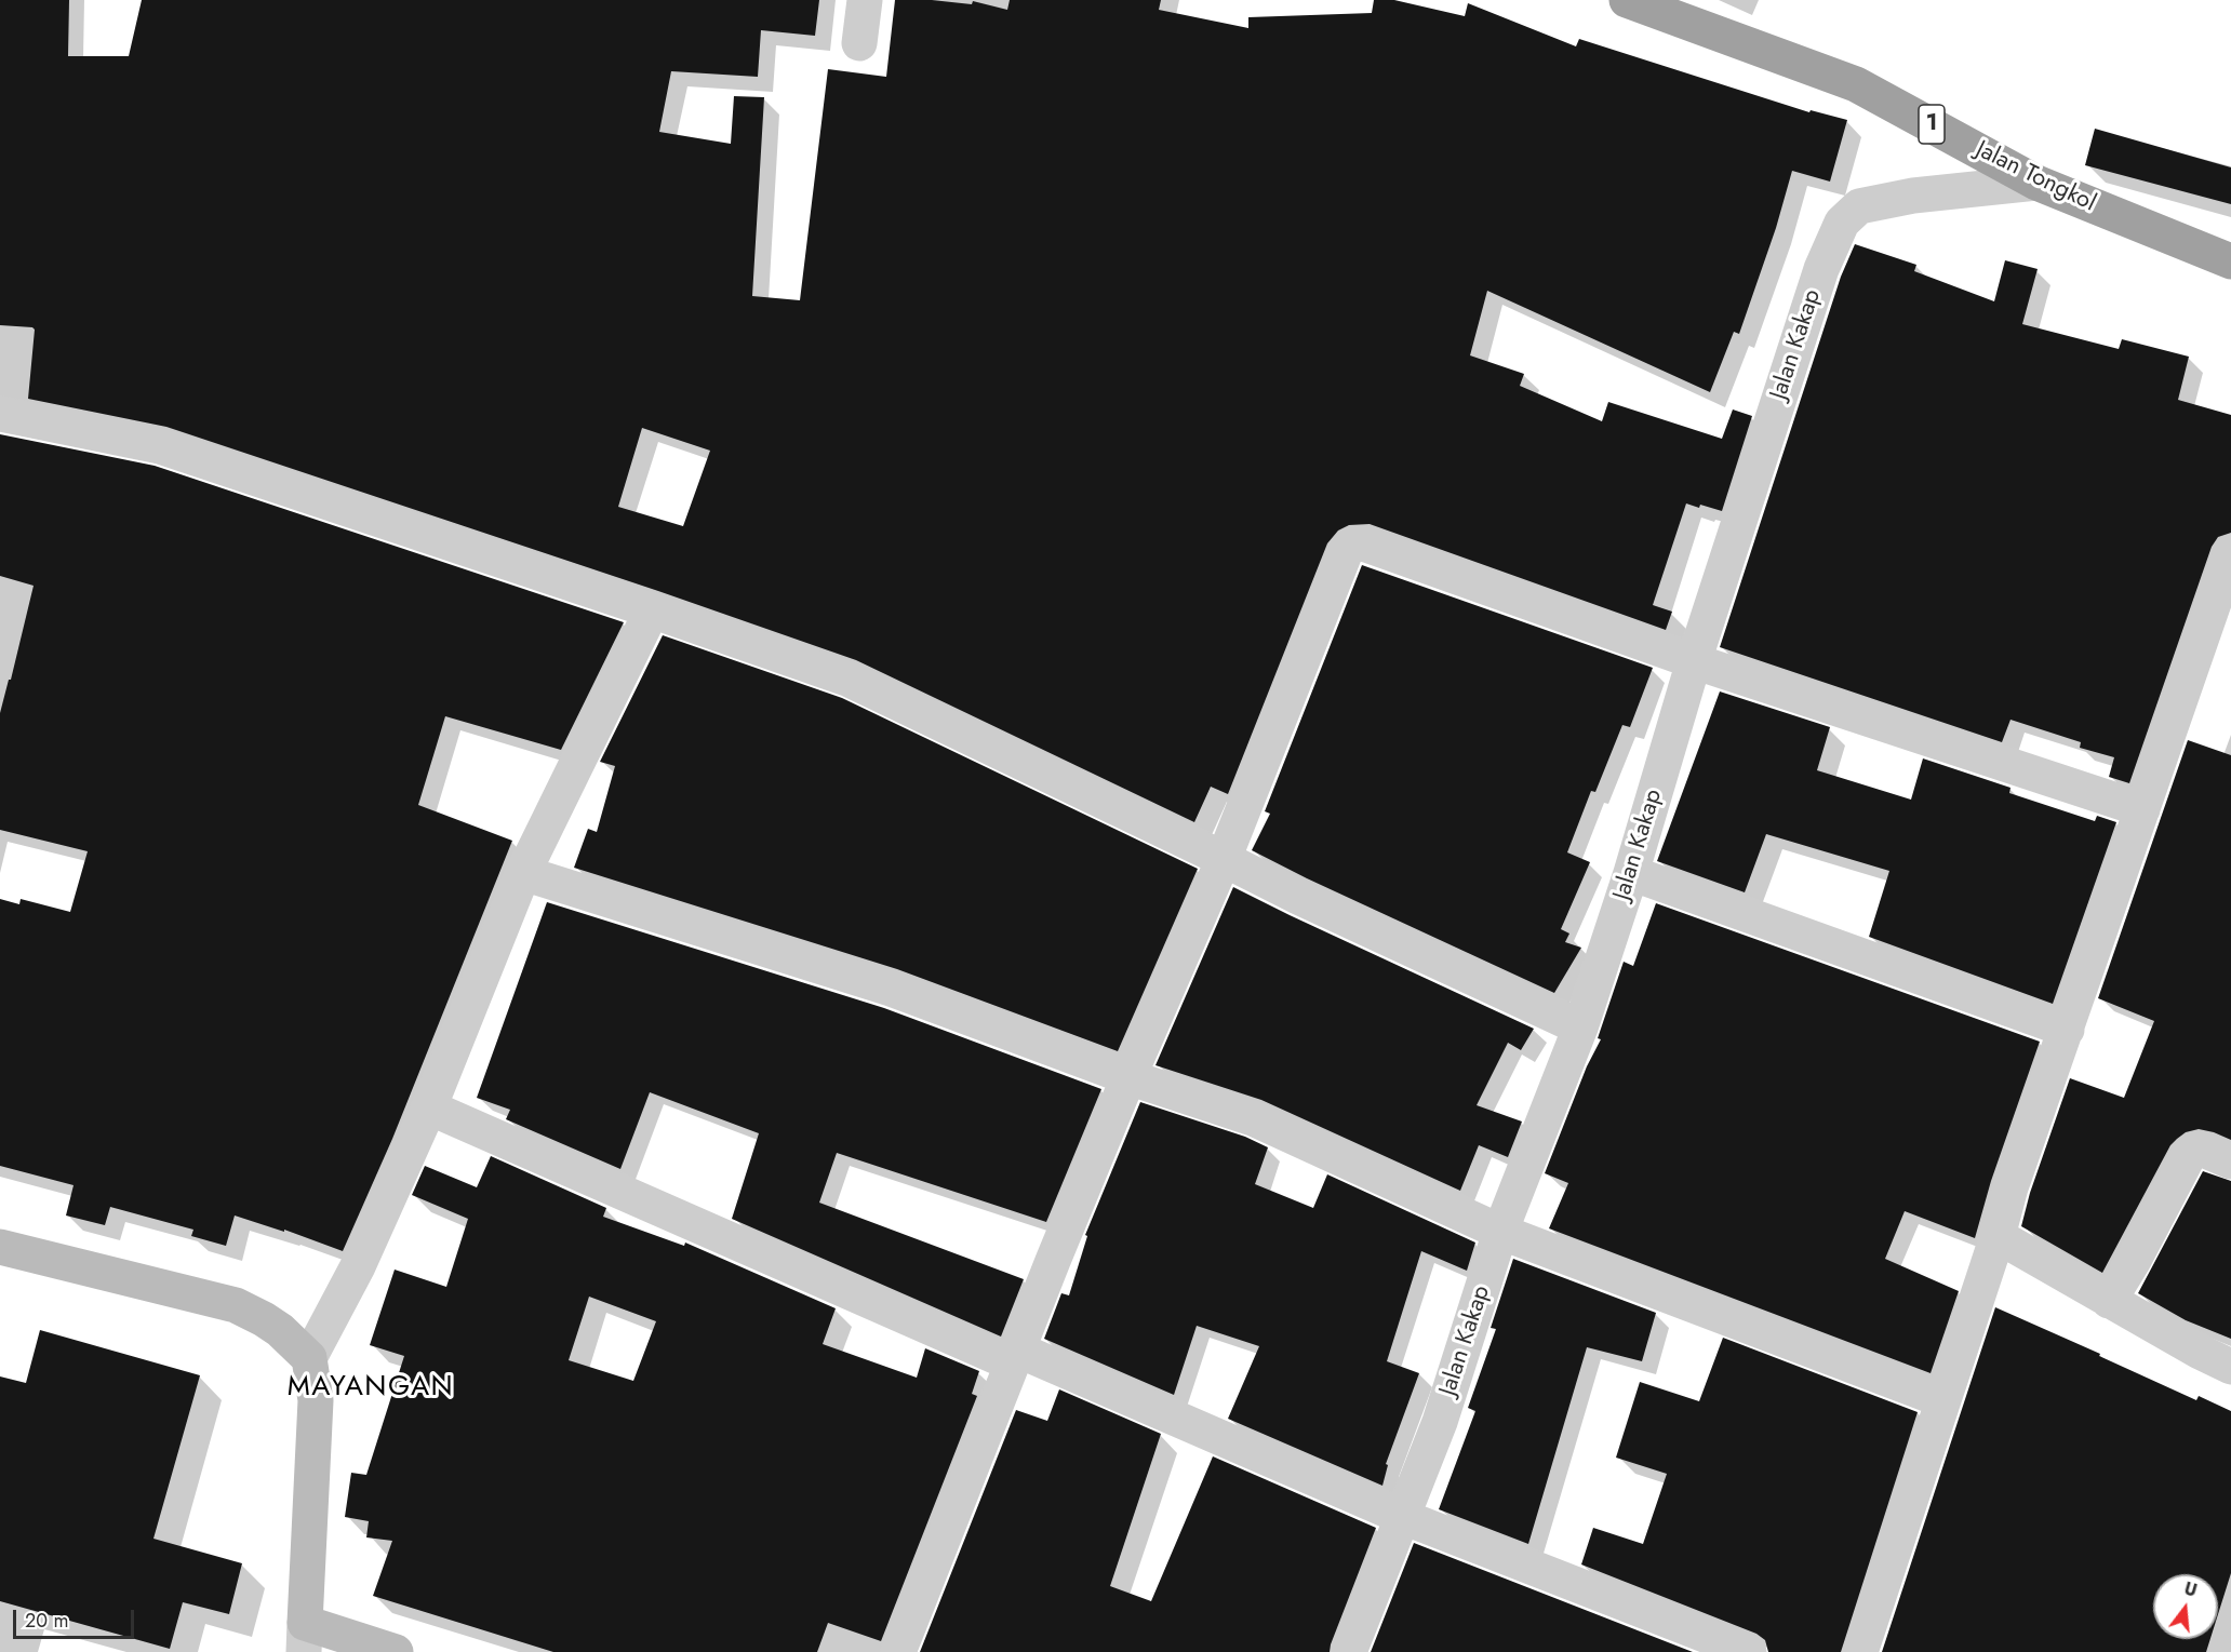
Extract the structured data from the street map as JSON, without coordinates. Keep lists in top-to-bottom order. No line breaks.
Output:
{"streets":{"highway":["1","Jalan Tongkol"],"street":["Jalan Kakap"]},"crossings":[["Jalan Tongkol","Jalan Kakap"]],"districts":["MAYANGAN"],"scale_bar":"20 m","north":"top"}
